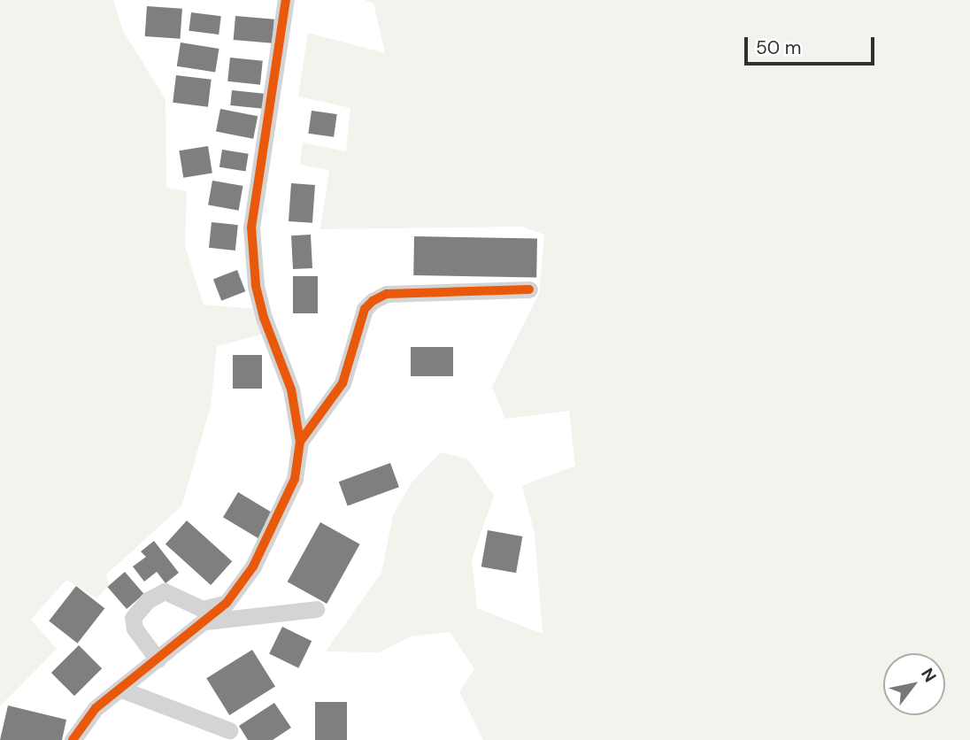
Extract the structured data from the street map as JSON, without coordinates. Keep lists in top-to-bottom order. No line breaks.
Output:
{"scale_bar":"50 m","north":"top right"}
